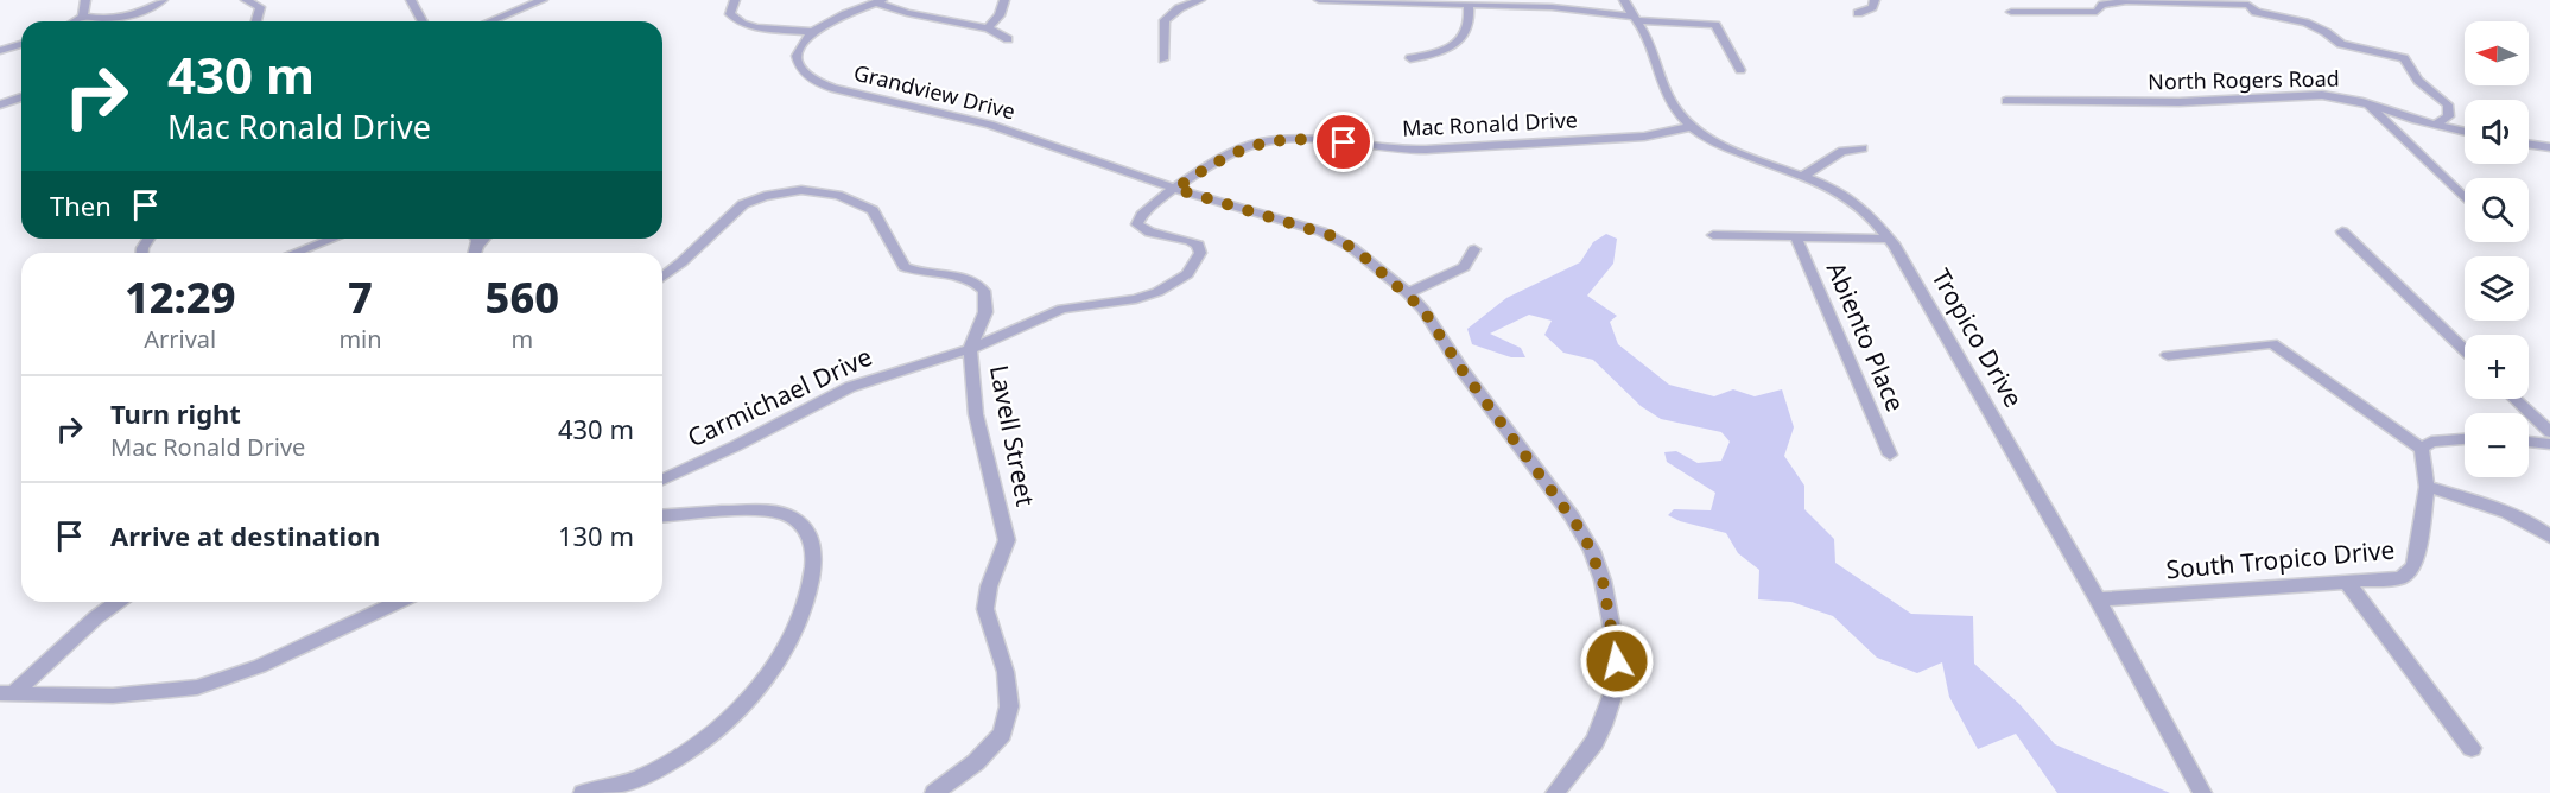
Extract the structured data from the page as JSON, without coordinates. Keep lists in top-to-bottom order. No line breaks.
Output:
{"streets":{"street":["North Rogers Road","Grandview Drive","Mac Ronald Drive","Abiento Place","Tropico Drive","Carmichael Drive","Lavell Street","South Tropico Drive"]},"crossings":[["Grandview Drive","Mac Ronald Drive"],["Grandview Drive","Lavell Street"],["Mac Ronald Drive","Tropico Drive"],["Mac Ronald Drive","Lavell Street"],["Abiento Place","Tropico Drive"],["Tropico Drive","South Tropico Drive"],["Carmichael Drive","Lavell Street"]],"north":"left","page":{"map_buttons":["+","−"],"turn":["430 m","Mac Ronald Drive"],"then":"Then","eta":["12:29","Arrival","7","min","560","m"],"list":[{"name":"Turn right","note":"Mac Ronald Drive","value":"430 m"},{"name":"Arrive at destination","value":"130 m"}]}}
